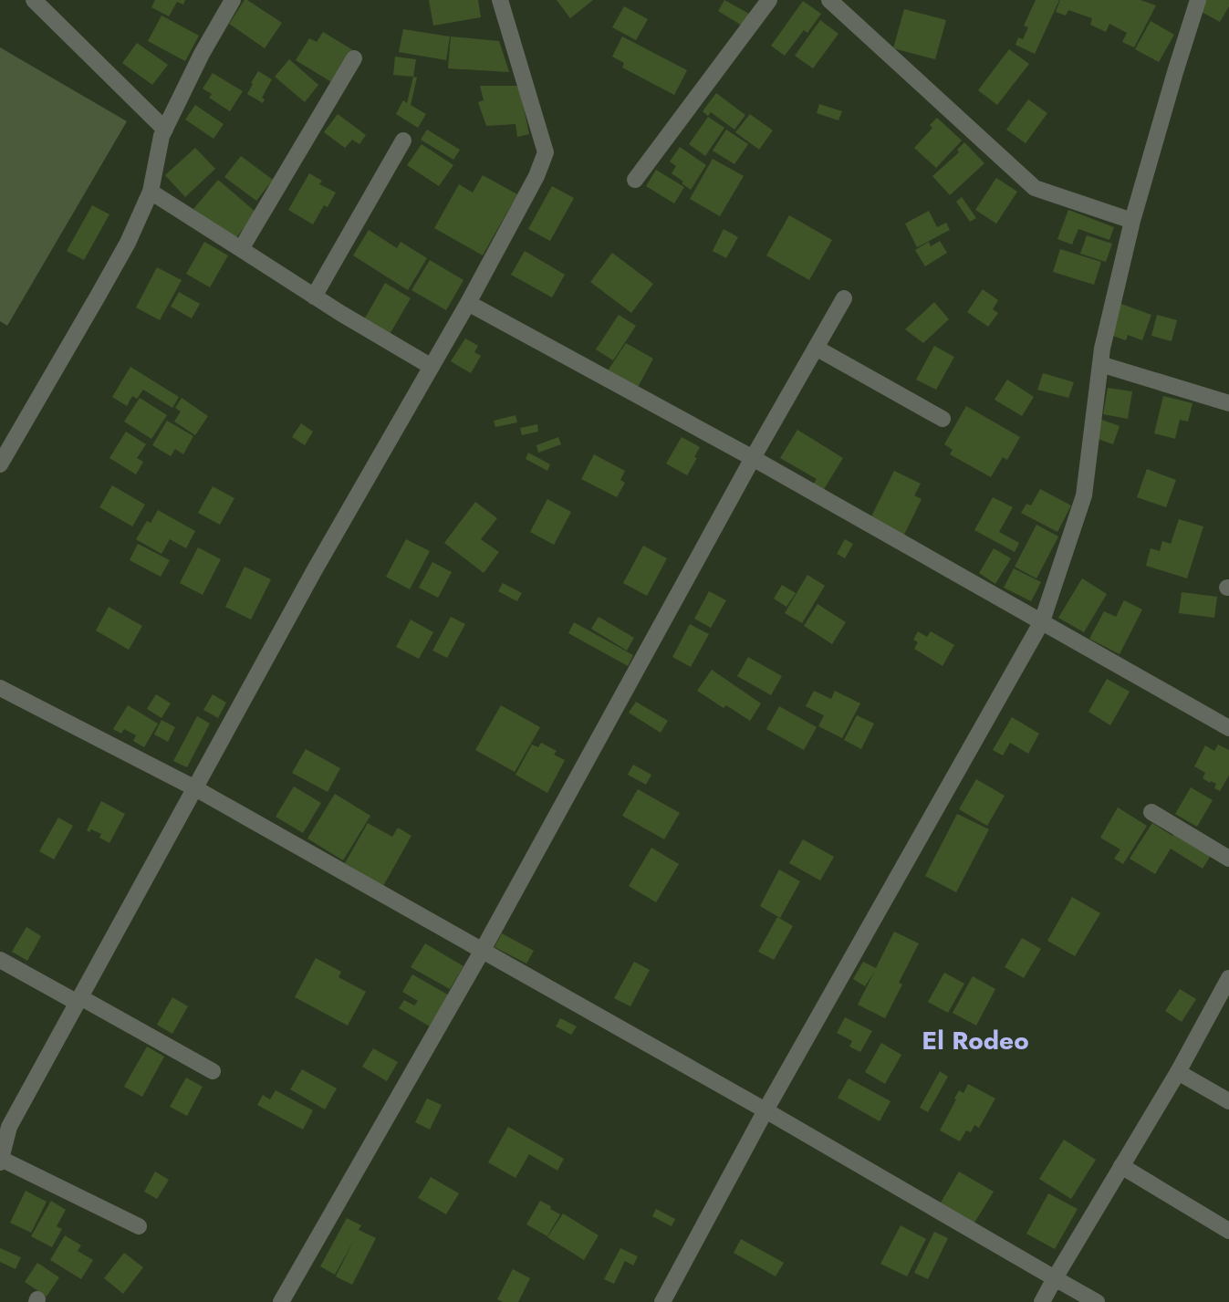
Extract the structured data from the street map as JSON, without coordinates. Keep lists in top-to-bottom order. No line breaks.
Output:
{"districts":["El Rodeo"]}
